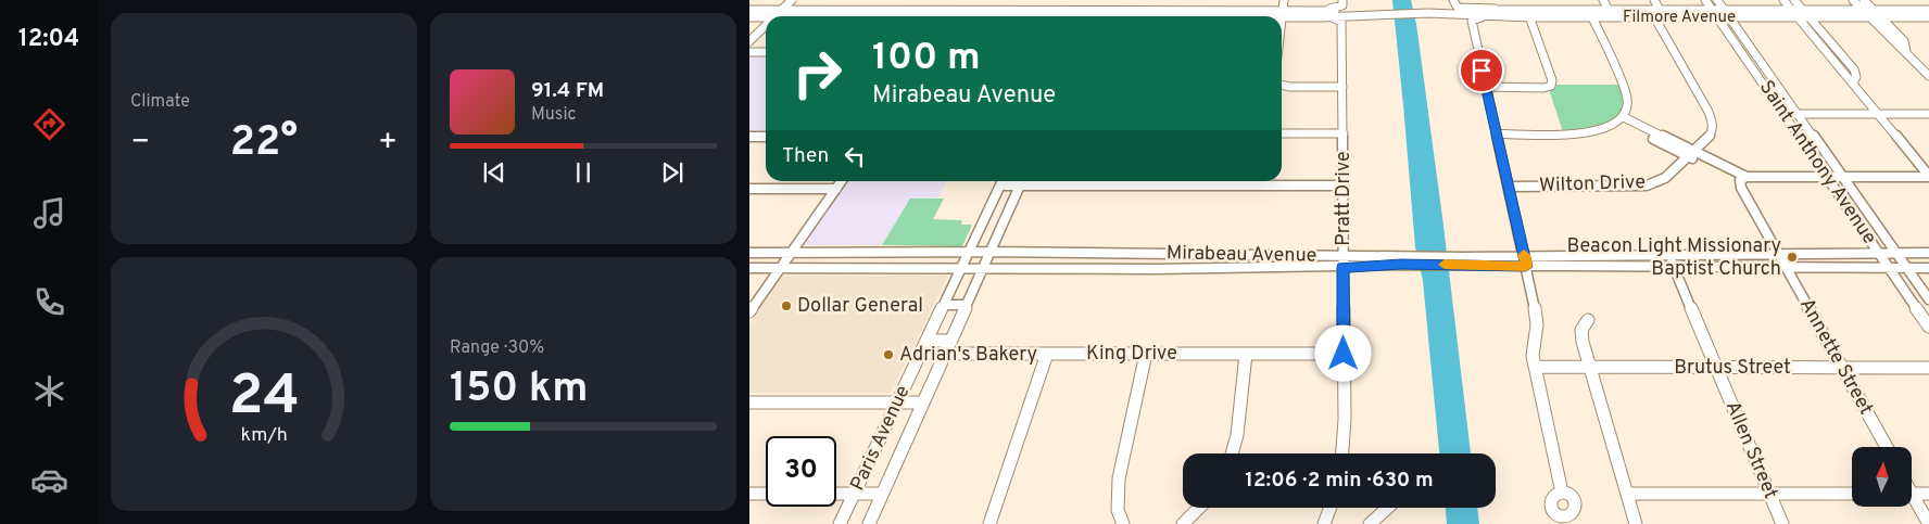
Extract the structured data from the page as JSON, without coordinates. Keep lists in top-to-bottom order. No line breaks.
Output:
{"streets":{"street":["Filmore Avenue","Saint Anthony Avenue","Wilton Drive","Pratt Drive","Mirabeau Avenue","King Drive","Annette Street","Brutus Street","Paris Avenue","Allen Street"]},"crossings":[["Filmore Avenue","Saint Anthony Avenue"],["Filmore Avenue","Wilton Drive"],["Filmore Avenue","Pratt Drive"],["Saint Anthony Avenue","Mirabeau Avenue"],["Pratt Drive","Mirabeau Avenue"],["Pratt Drive","King Drive"],["Mirabeau Avenue","Annette Street"],["Mirabeau Avenue","Paris Avenue"],["Mirabeau Avenue","Allen Street"],["King Drive","Paris Avenue"],["Annette Street","Brutus Street"],["Brutus Street","Allen Street"]],"places":["Beacon Light Missionary Baptist Church","Dollar General","Adrian's Bakery"],"north":"top","page":{"tabs":"12:04","tile":["Climate",["Range · 30%","150 km"]],"turn":["100 m","Mirabeau Avenue"],"song":["91.4 FM","Music"],"heat":["−","22°","+"],"then":"Then","limit":"30","trip":"12:06 · 2 min · 630 m","gauge":["24","km/h"]}}
